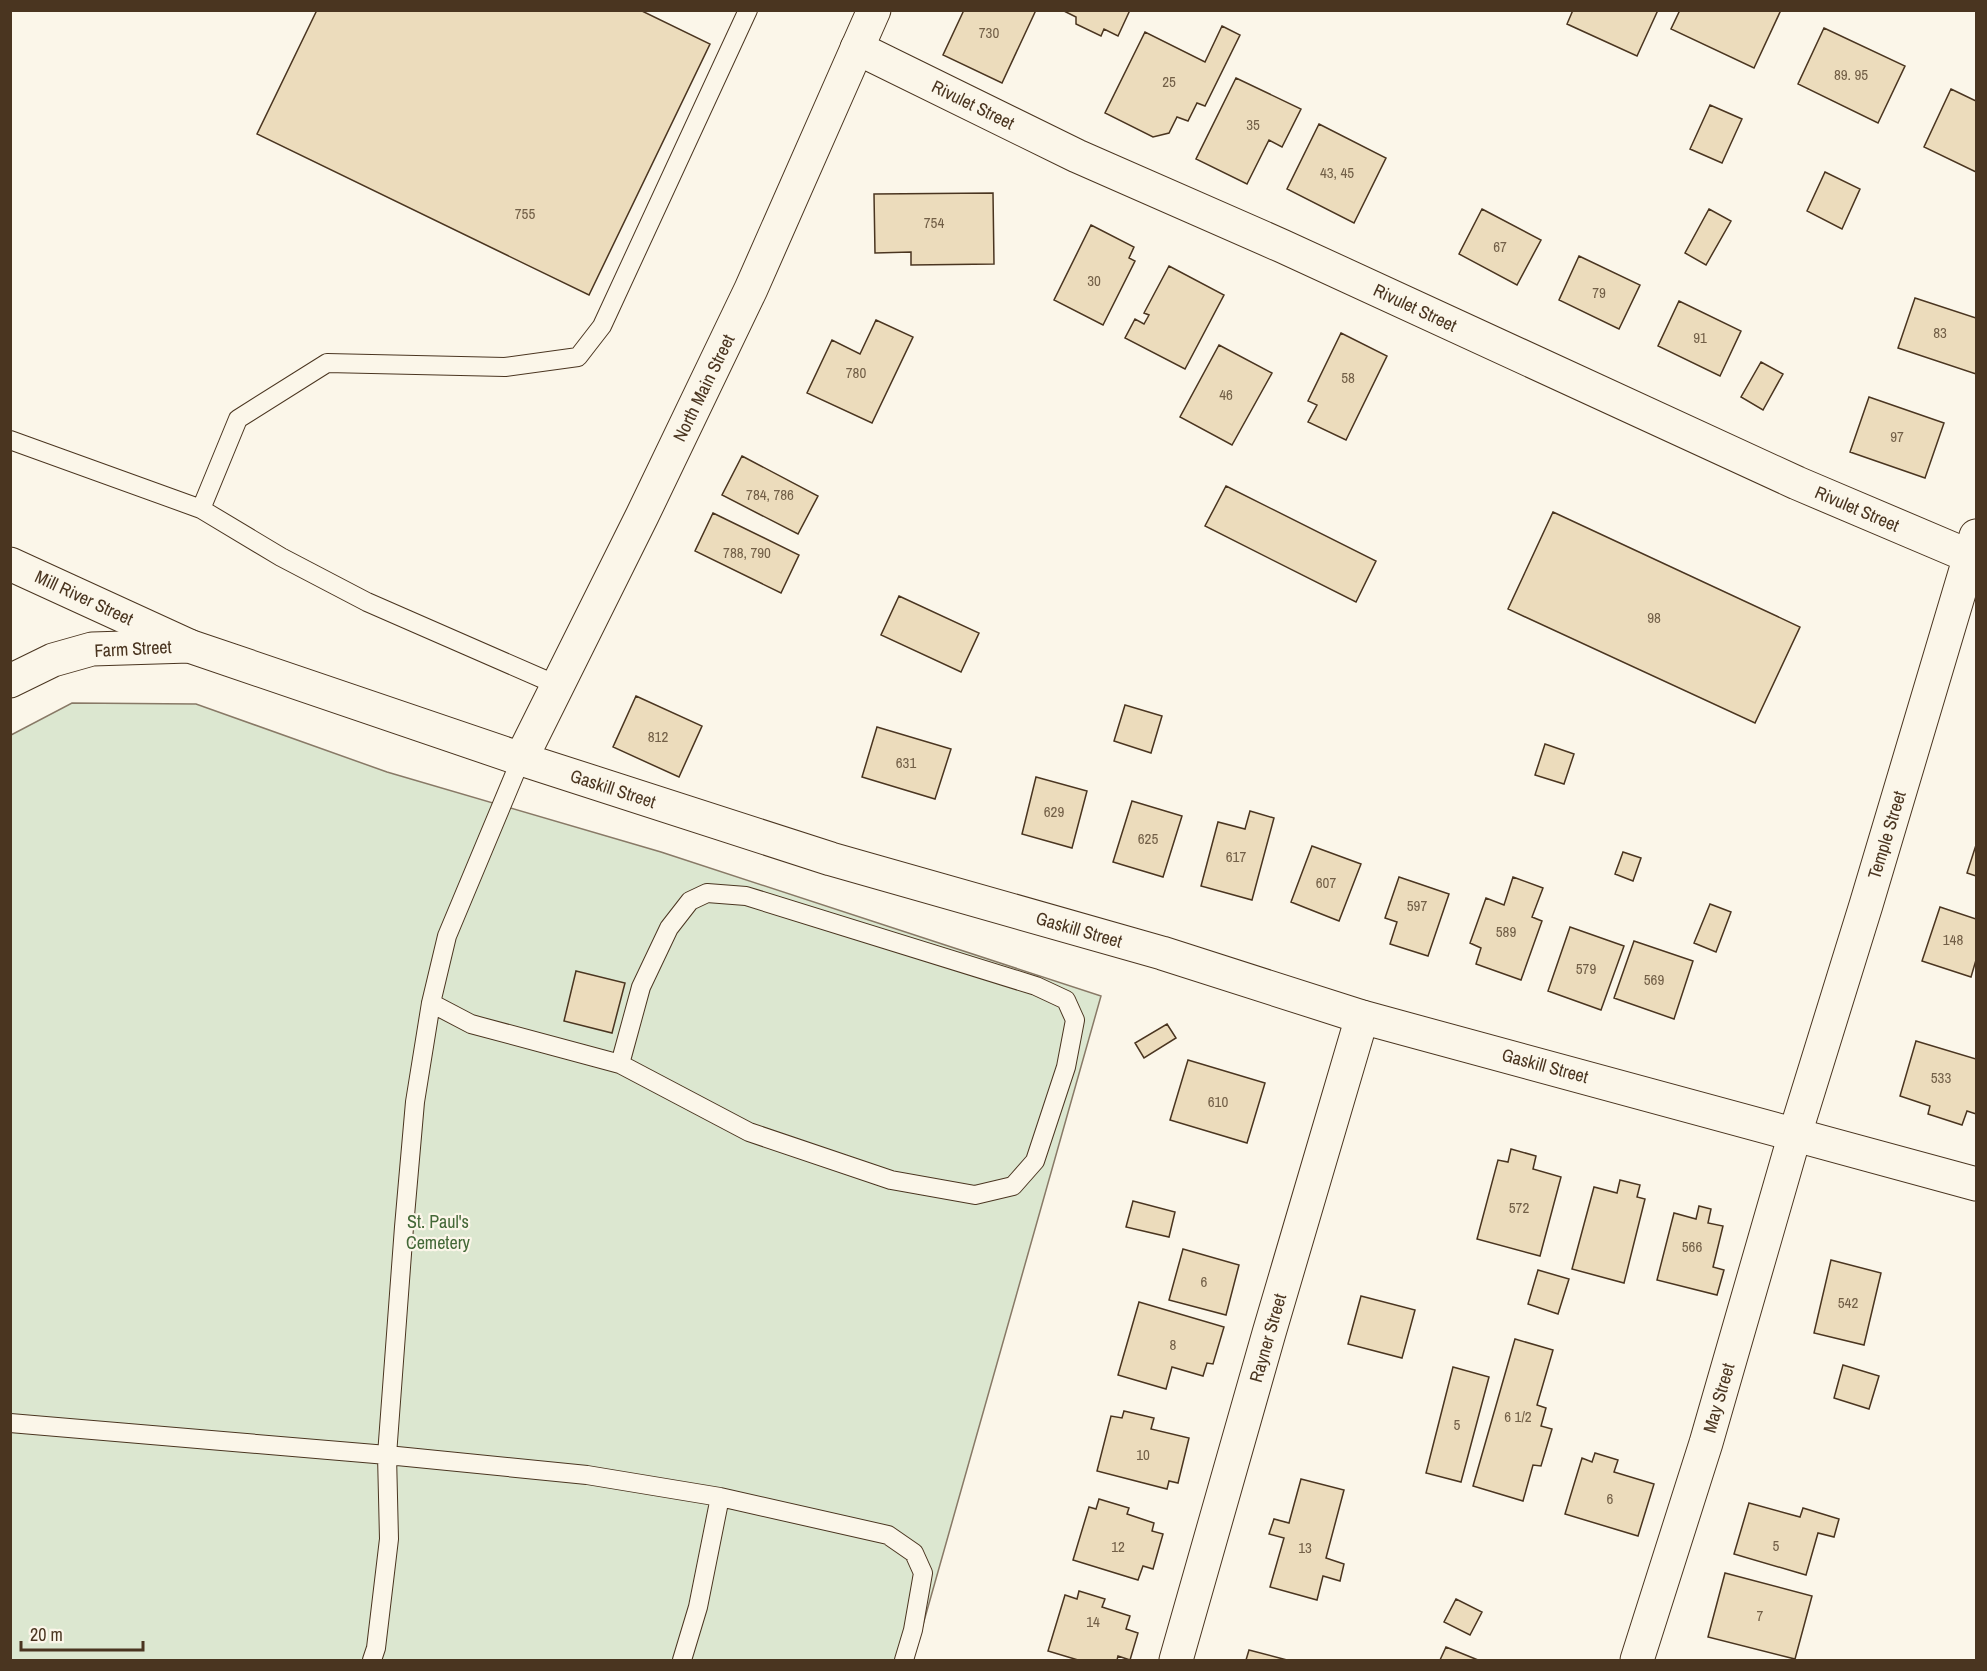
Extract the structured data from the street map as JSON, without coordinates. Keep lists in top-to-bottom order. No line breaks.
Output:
{"streets":{"street":["Rivulet Street","North Main Street","Mill River Street","Farm Street","Gaskill Street","Temple Street","Rayner Street","May Street"]},"crossings":[["Rivulet Street","North Main Street"],["Rivulet Street","Temple Street"],["North Main Street","Gaskill Street"],["Mill River Street","Farm Street"],["Mill River Street","Gaskill Street"],["Farm Street","Gaskill Street"],["Gaskill Street","Temple Street"],["Gaskill Street","Rayner Street"],["Gaskill Street","May Street"],["Temple Street","May Street"]],"parks":["St. Paul's Cemetery"],"house_numbers":["730","89. 95","25","35","43, 45","755","754","67","30","79","83","91","780","58","46","97","784, 786","788, 790","98","812","631","629","625","617","607","597","589","148","579","569","533","610","572","566","6","542","8","6 1/2","5","10","6","5","12","13","7","14"],"scale_bar":"20 m"}
